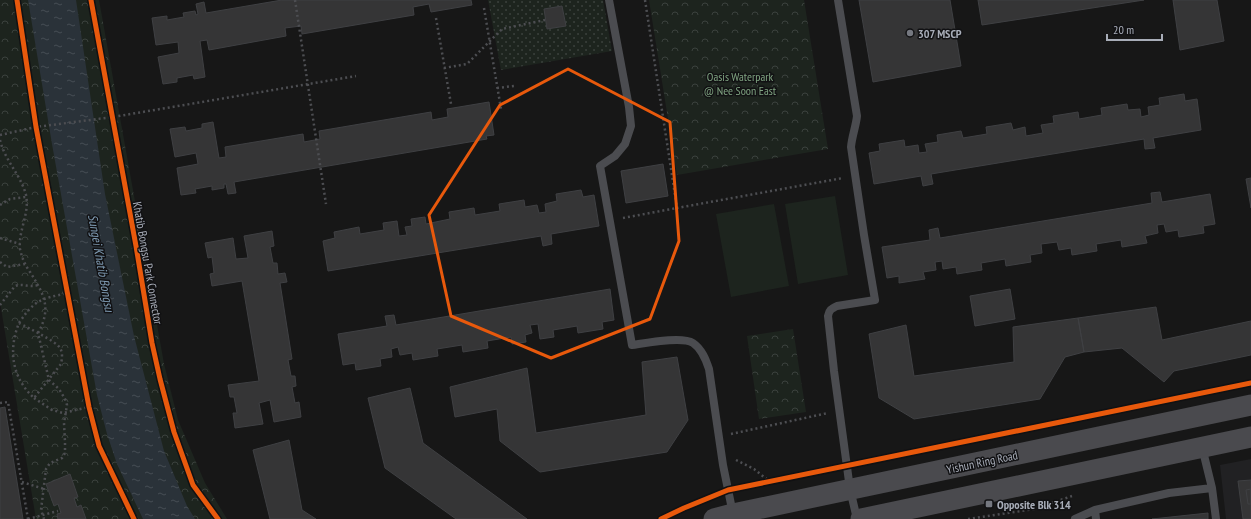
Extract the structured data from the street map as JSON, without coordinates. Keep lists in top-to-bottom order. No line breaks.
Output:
{"streets":{"main road":["Yishun Ring Road"],"cycle path":["Khatib Bongsu Park Connector"]},"water":["Sungei Khatib Bongsu"],"parks":["Oasis Waterpark @ Nee Soon East"],"places":{"other":["307 MSCP"],"transit":["Opposite Blk 314"]},"scale_bar":"20 m"}
